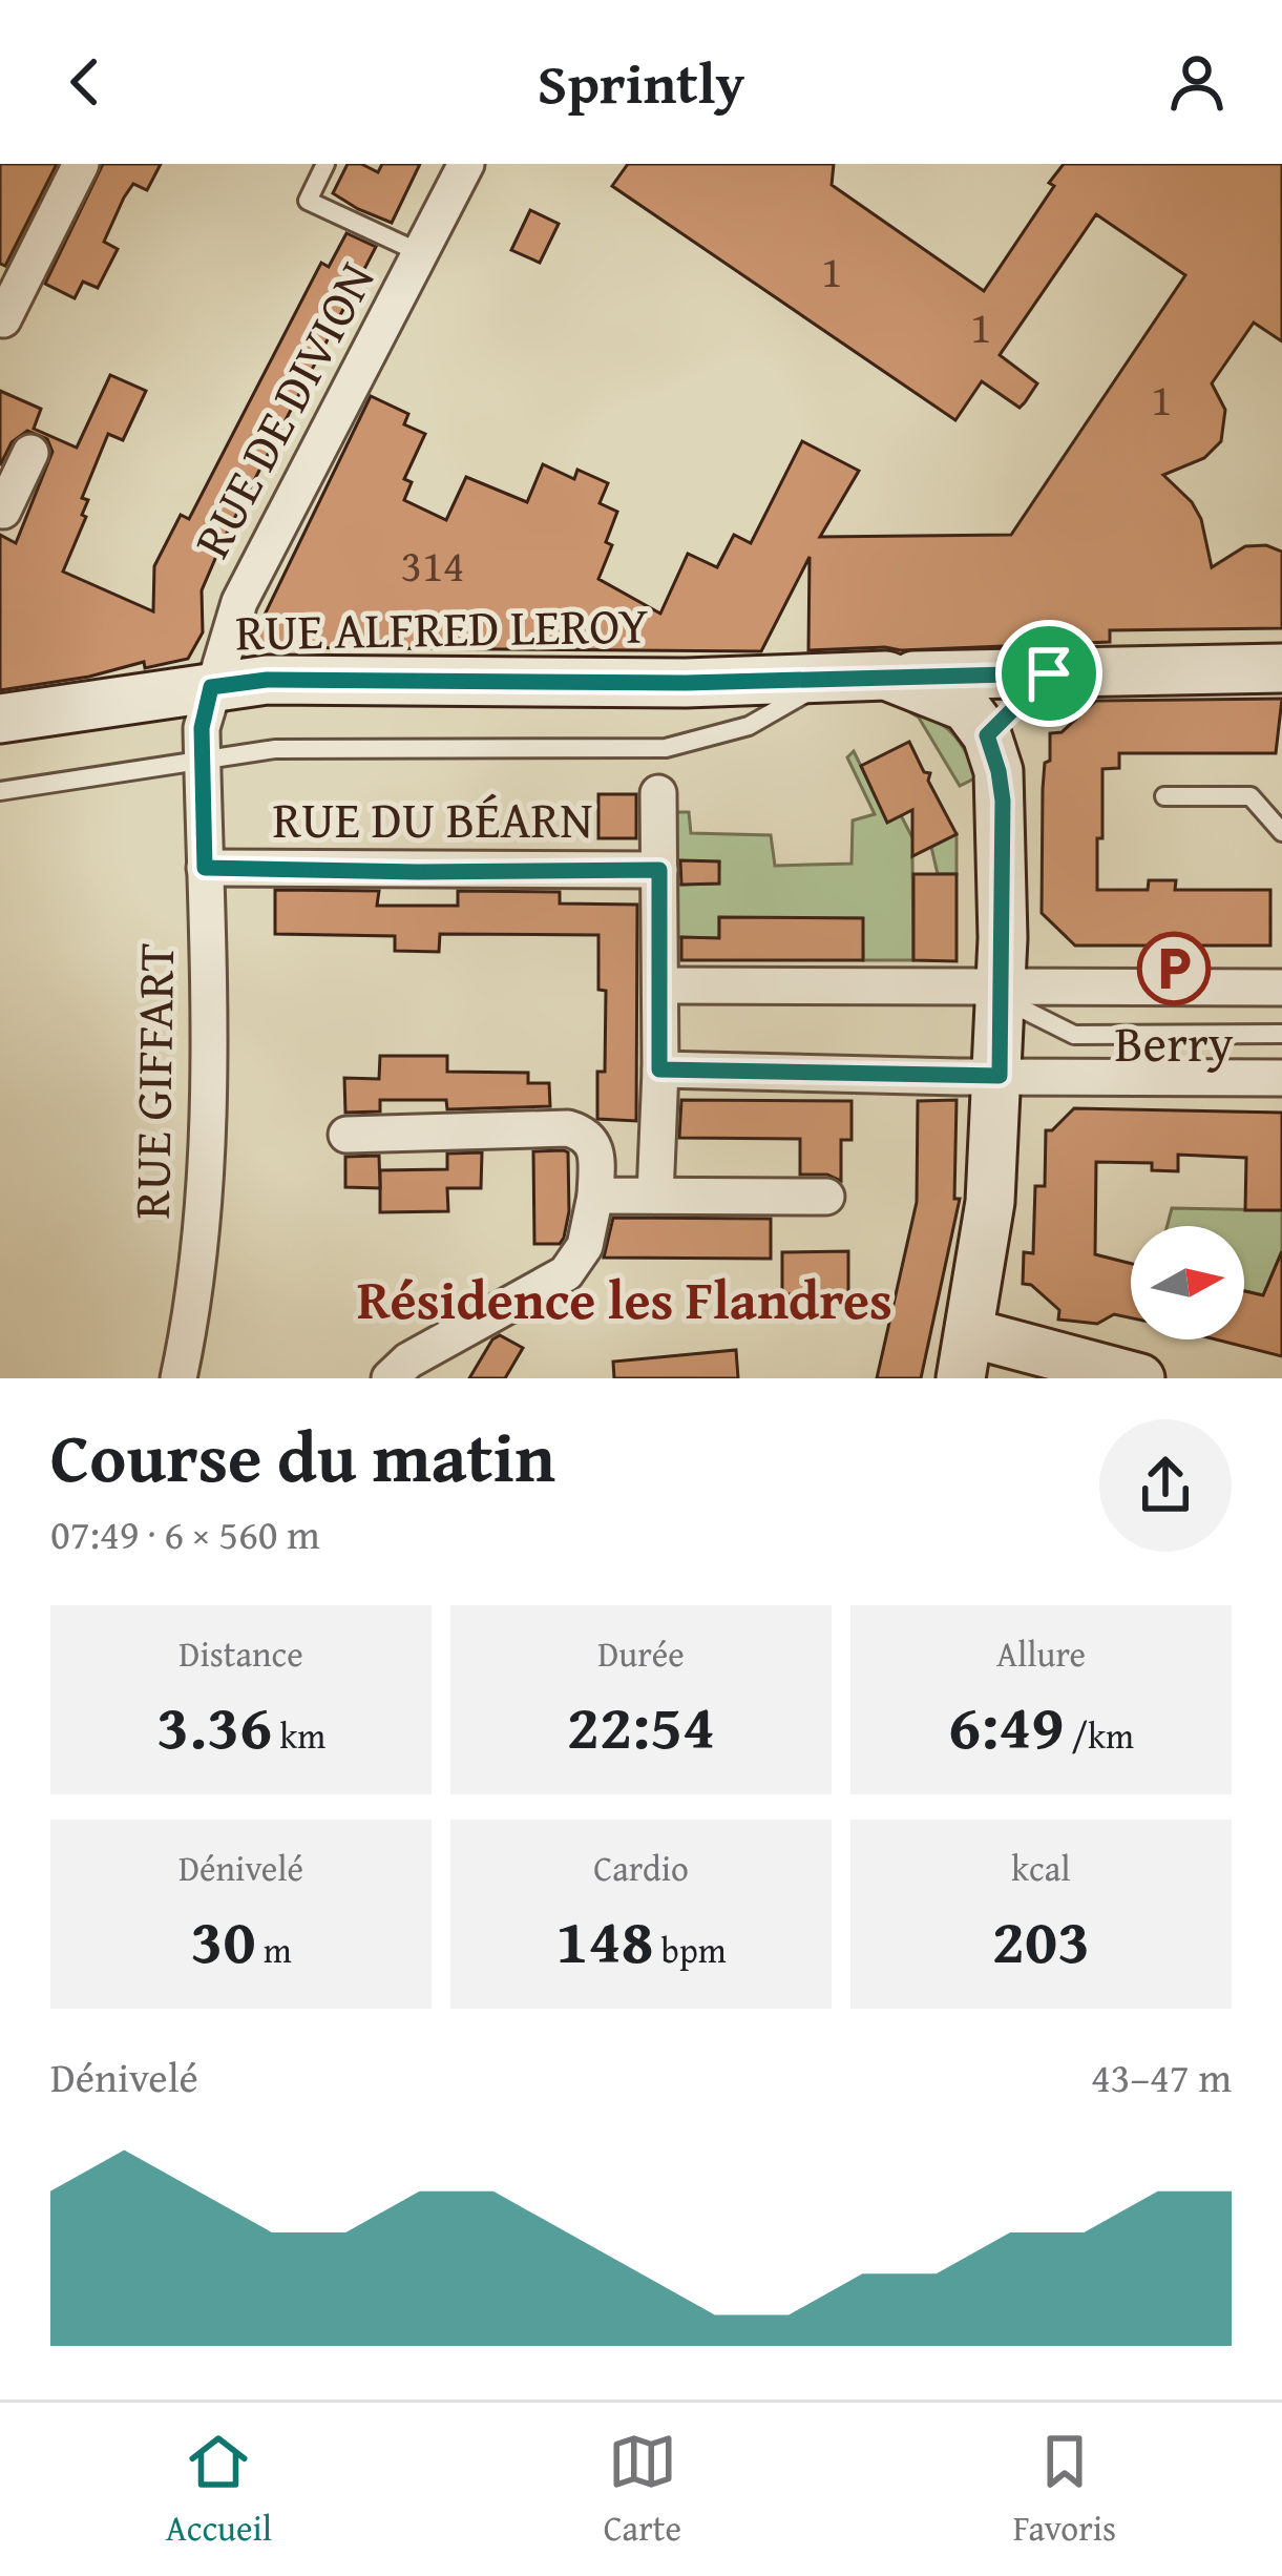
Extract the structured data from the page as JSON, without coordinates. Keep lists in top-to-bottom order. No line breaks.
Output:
{"streets":{"main road":["RUE ALFRED LEROY"],"street":["RUE DE DIVION","RUE DU BÉARN","RUE GIFFART"]},"crossings":[["RUE DE DIVION","RUE ALFRED LEROY"],["RUE DE DIVION","RUE GIFFART"],["RUE DU BÉARN","RUE GIFFART"]],"districts":["Résidence les Flandres"],"places":{"parking":["Berry"]},"house_numbers":["1","1","1","314"],"north":"right","page":{"header":"Sprintly","heading":["Course du matin","07:49 · 6 × 560 m"],"stats":[["Distance","3.36 km"],["Durée","22:54"],["Allure","6:49 /km"],["Dénivelé","30 m"],["Cardio","148 bpm"],["kcal","203"]],"chart":["Dénivelé","43–47 m"],"tabs":["Accueil","Carte","Favoris"]}}
